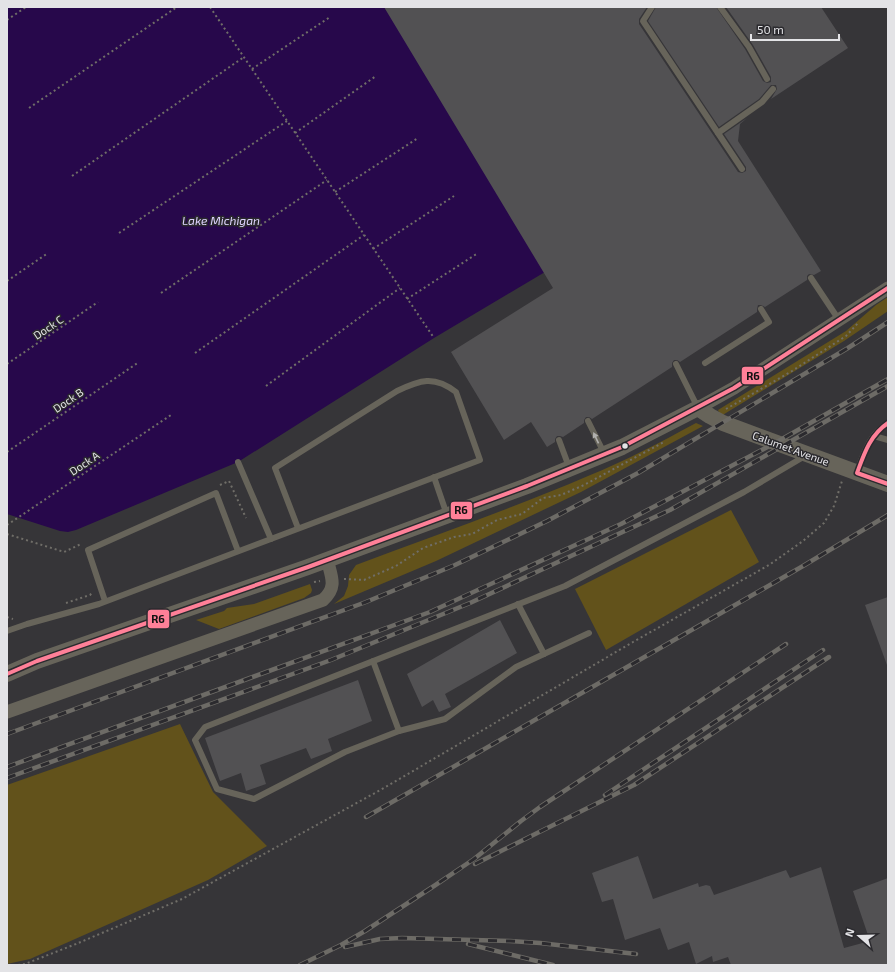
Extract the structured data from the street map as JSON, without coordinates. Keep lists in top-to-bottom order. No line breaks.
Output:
{"streets":{"street":["Calumet Avenue"],"path":["Dock C","Dock B","Dock A"]},"water":["Lake Michigan"],"lines":["transit line R6"],"scale_bar":"50 m","north":"left"}
